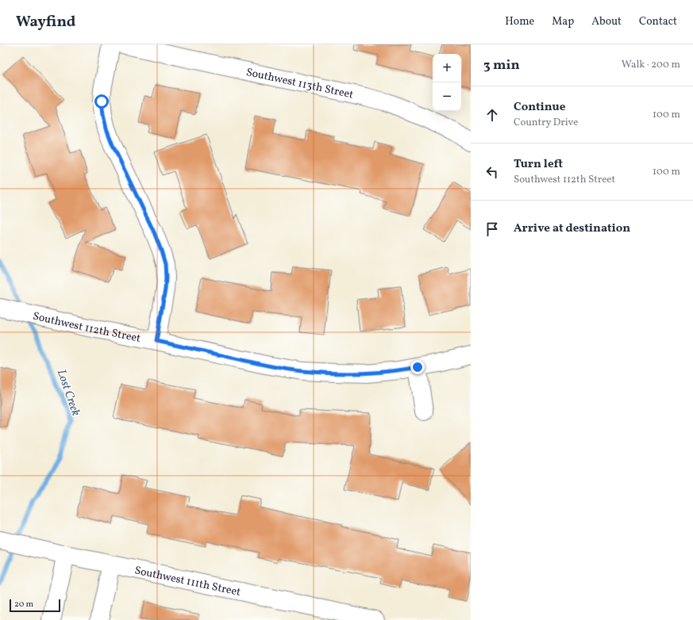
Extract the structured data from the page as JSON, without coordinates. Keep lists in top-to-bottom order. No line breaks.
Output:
{"streets":{"street":["Southwest 113th Street","Southwest 112th Street","Southwest 111th Street"]},"water":["Lost Creek"],"scale_bar":"20 m","page":{"header":"Wayfind","nav":["Home","Map","About","Contact"],"heading":["3 min","Walk · 200 m"],"map_buttons":["+","−"],"list":[["Continue","Country Drive","100 m"],["Turn left","Southwest 112th Street","100 m"],"Arrive at destination"],"scale":"20 m"}}
